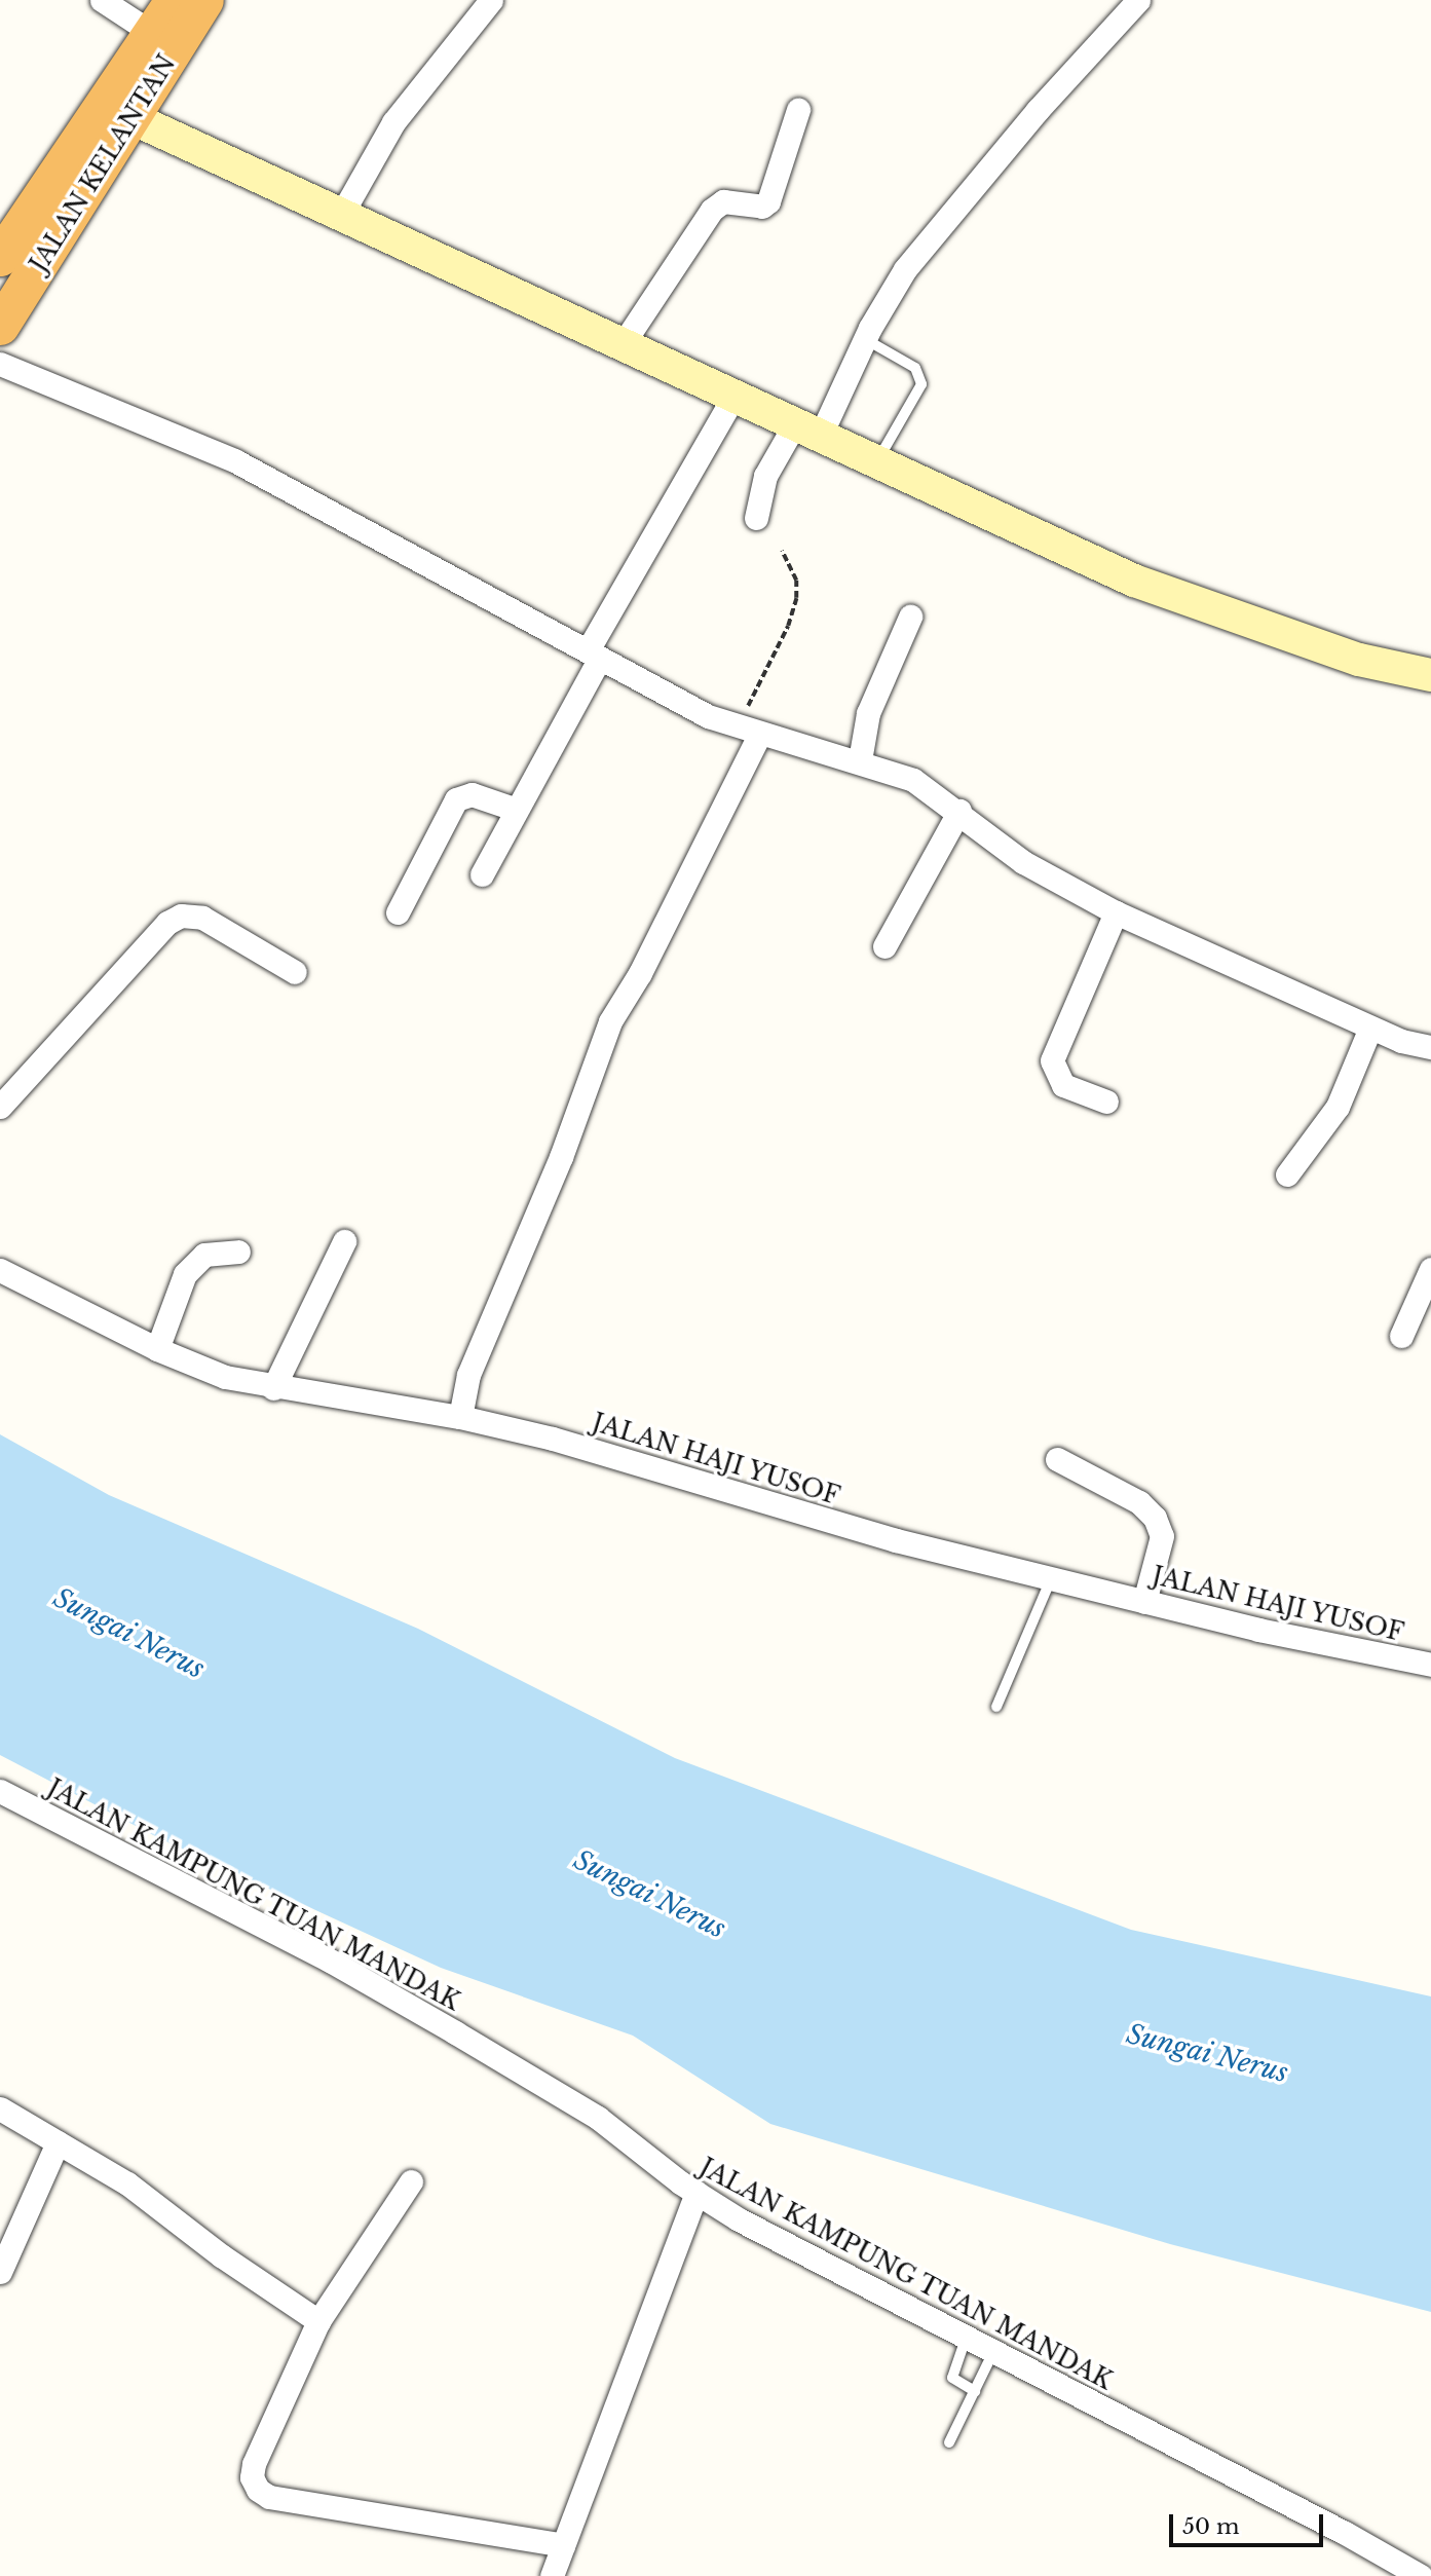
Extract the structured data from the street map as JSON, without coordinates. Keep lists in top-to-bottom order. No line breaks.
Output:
{"streets":{"highway":["JALAN KELANTAN"],"street":["JALAN HAJI YUSOF","JALAN KAMPUNG TUAN MANDAK"]},"water":["Sungai Nerus"],"scale_bar":"50 m"}
